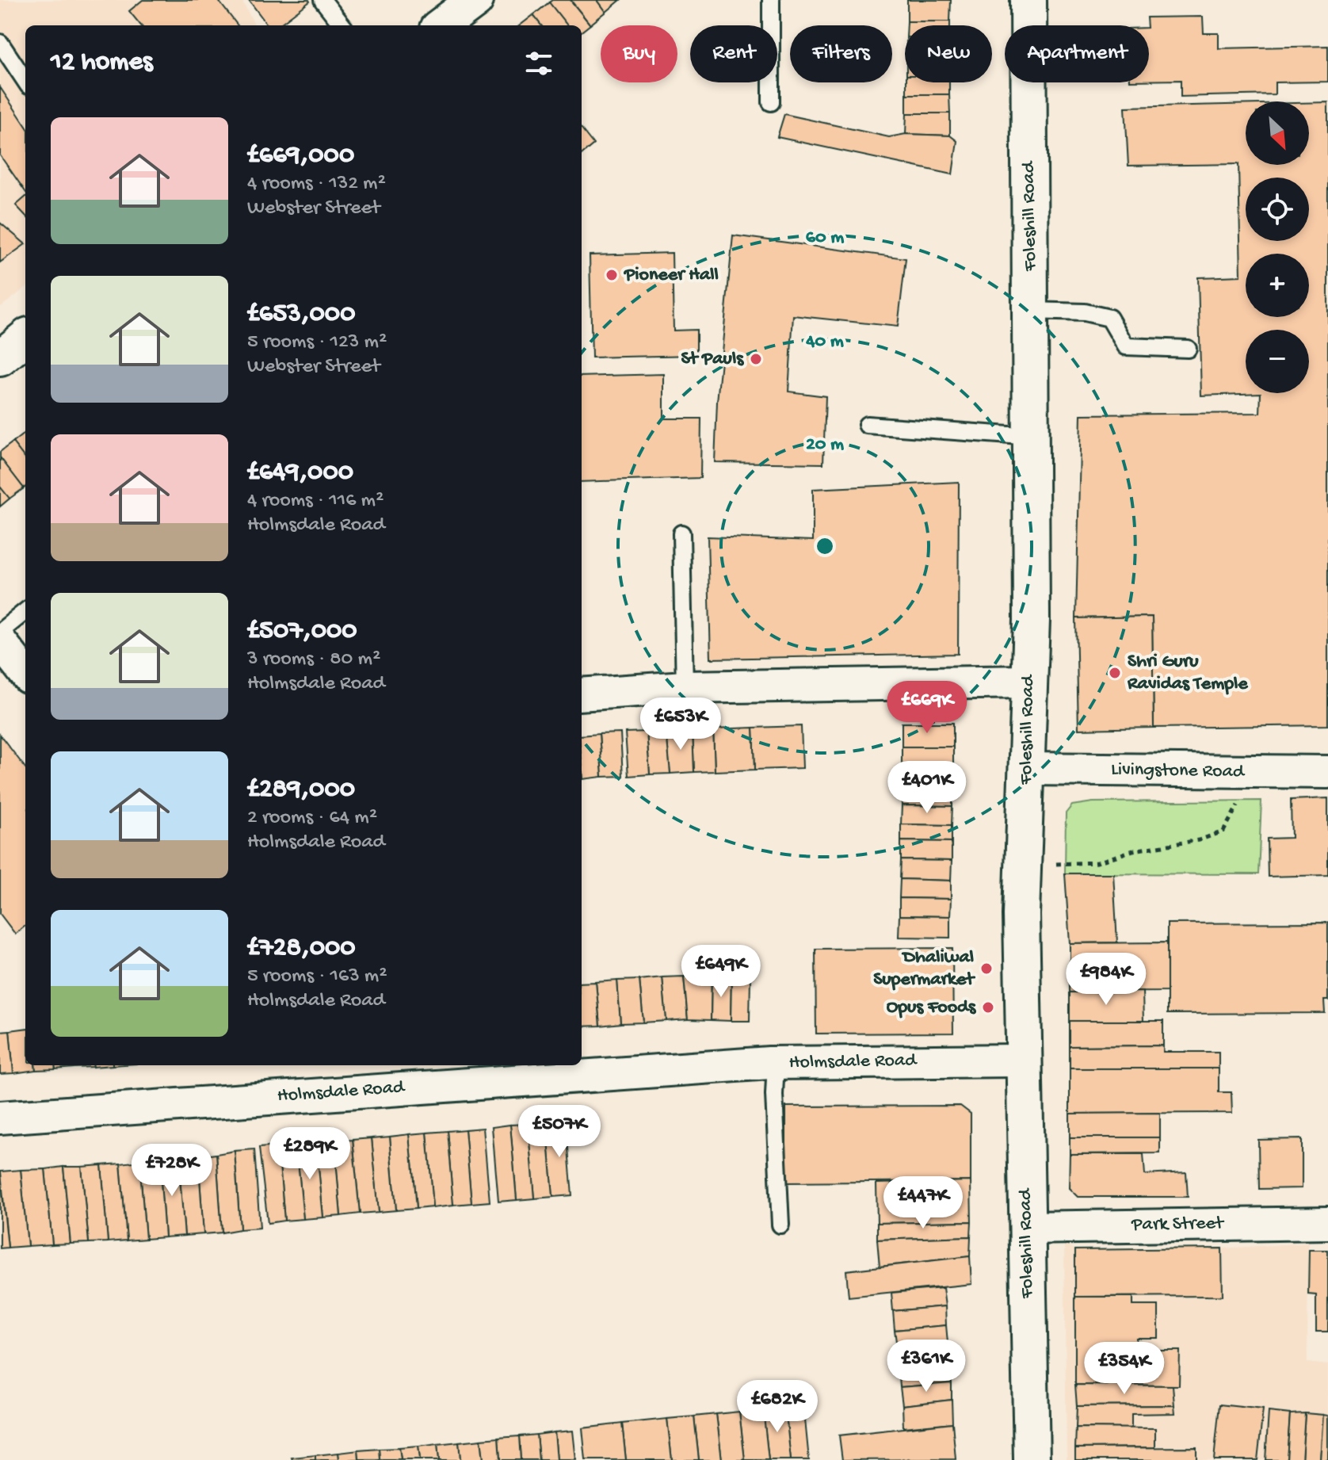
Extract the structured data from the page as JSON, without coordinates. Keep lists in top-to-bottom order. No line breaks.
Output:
{"streets":{"main road":["Foleshill Road"],"street":["Livingstone Road","Holmsdale Road","Park Street"]},"crossings":[["Foleshill Road","Livingstone Road"],["Foleshill Road","Holmsdale Road"],["Foleshill Road","Park Street"]],"places":["Pioneer Hall","St Pauls","Shri Guru Ravidas Temple","Dhaliwal Supermarket","Opus Foods"],"north":"bottom right","page":{"chip":["Buy","Rent","Filters","New","Apartment"],"heading":"12 homes","map_buttons":["+","−"],"list":[{"name":"£669,000","note":"4 rooms · 132 m² · Webster Street"},{"name":"£653,000","note":"5 rooms · 123 m² · Webster Street"},{"name":"£649,000","note":"4 rooms · 116 m² · Holmsdale Road"},{"name":"£507,000","note":"3 rooms · 80 m² · Holmsdale Road"},{"name":"£289,000","note":"2 rooms · 64 m² · Holmsdale Road"},{"name":"£728,000","note":"5 rooms · 163 m² · Holmsdale Road"}],"price":["£669K","£653K","£401K","£649K","£984K","£507K","£289K","£728K","£447K","£361K","£354K","£682K"]},"rings":["60 m","40 m","20 m"]}
